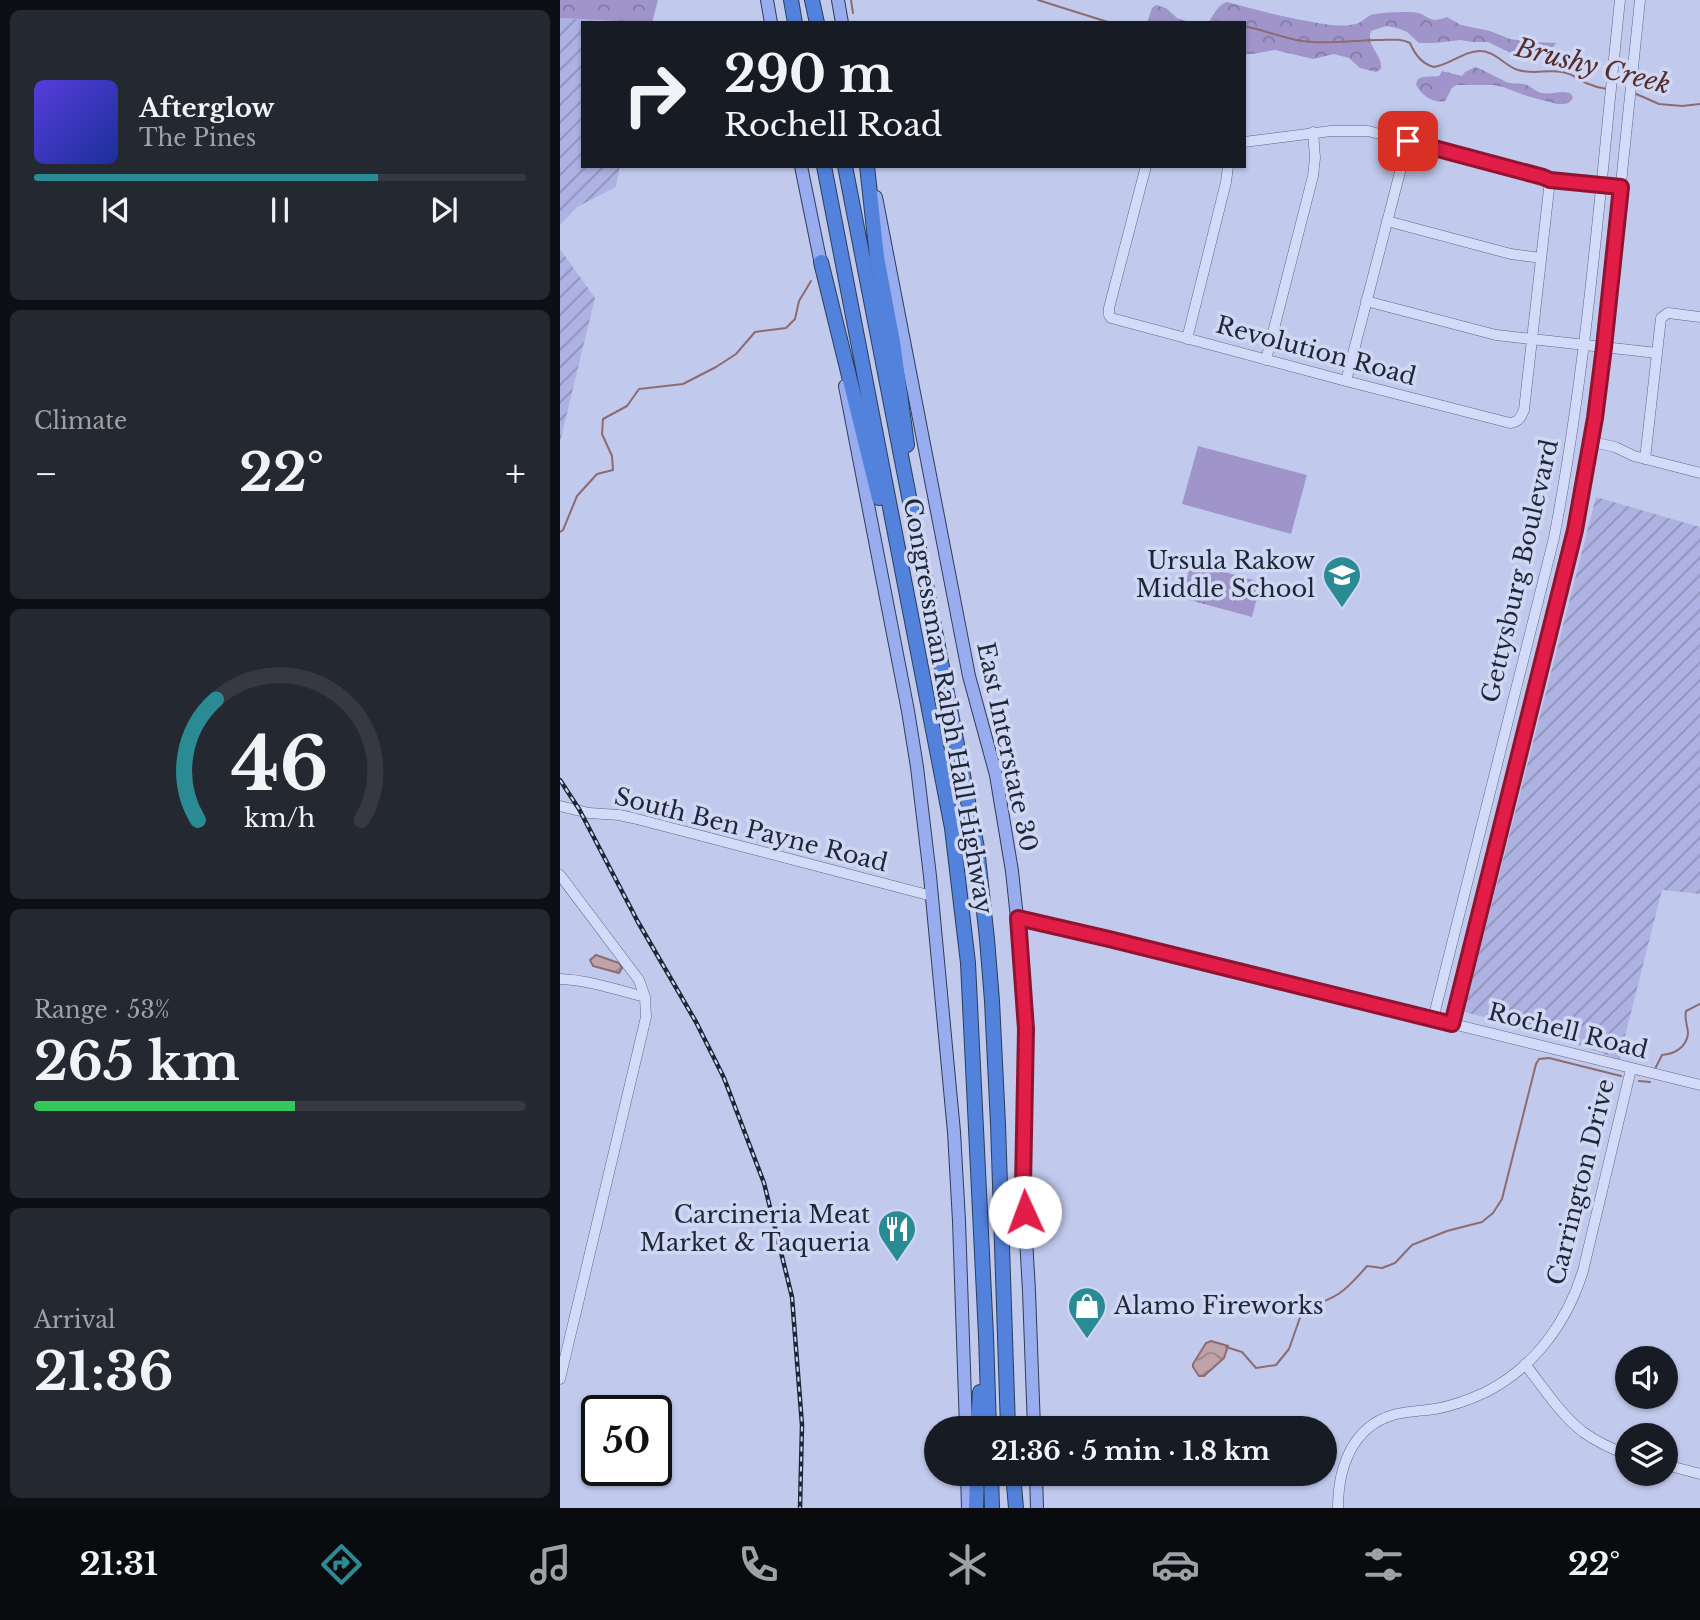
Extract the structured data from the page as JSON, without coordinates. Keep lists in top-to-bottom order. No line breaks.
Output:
{"streets":{"highway":["Congressman Ralph Hall Highway"],"main road":["East Interstate 30"],"street":["Revolution Road","Gettysburg Boulevard","South Ben Payne Road","Rochell Road","Carrington Drive"]},"crossings":[["Gettysburg Boulevard","Rochell Road"],["East Interstate 30","Rochell Road"],["Rochell Road","Carrington Drive"]],"water":["Brushy Creek"],"places":{"school or university":["Ursula Rakow Middle School"],"restaurant":["Carcineria Meat Market & Taqueria"],"shop":["Alamo Fireworks"]},"page":{"turn":["290 m","Rochell Road"],"song":["Afterglow","The Pines"],"tile":["Climate",["Range · 53%","265 km"],["Arrival","21:36"]],"heat":["−","22°","+"],"limit":"50","trip":"21:36 · 5 min · 1.8 km","tabs":["21:31","22°"],"gauge":["46","km/h"]}}
